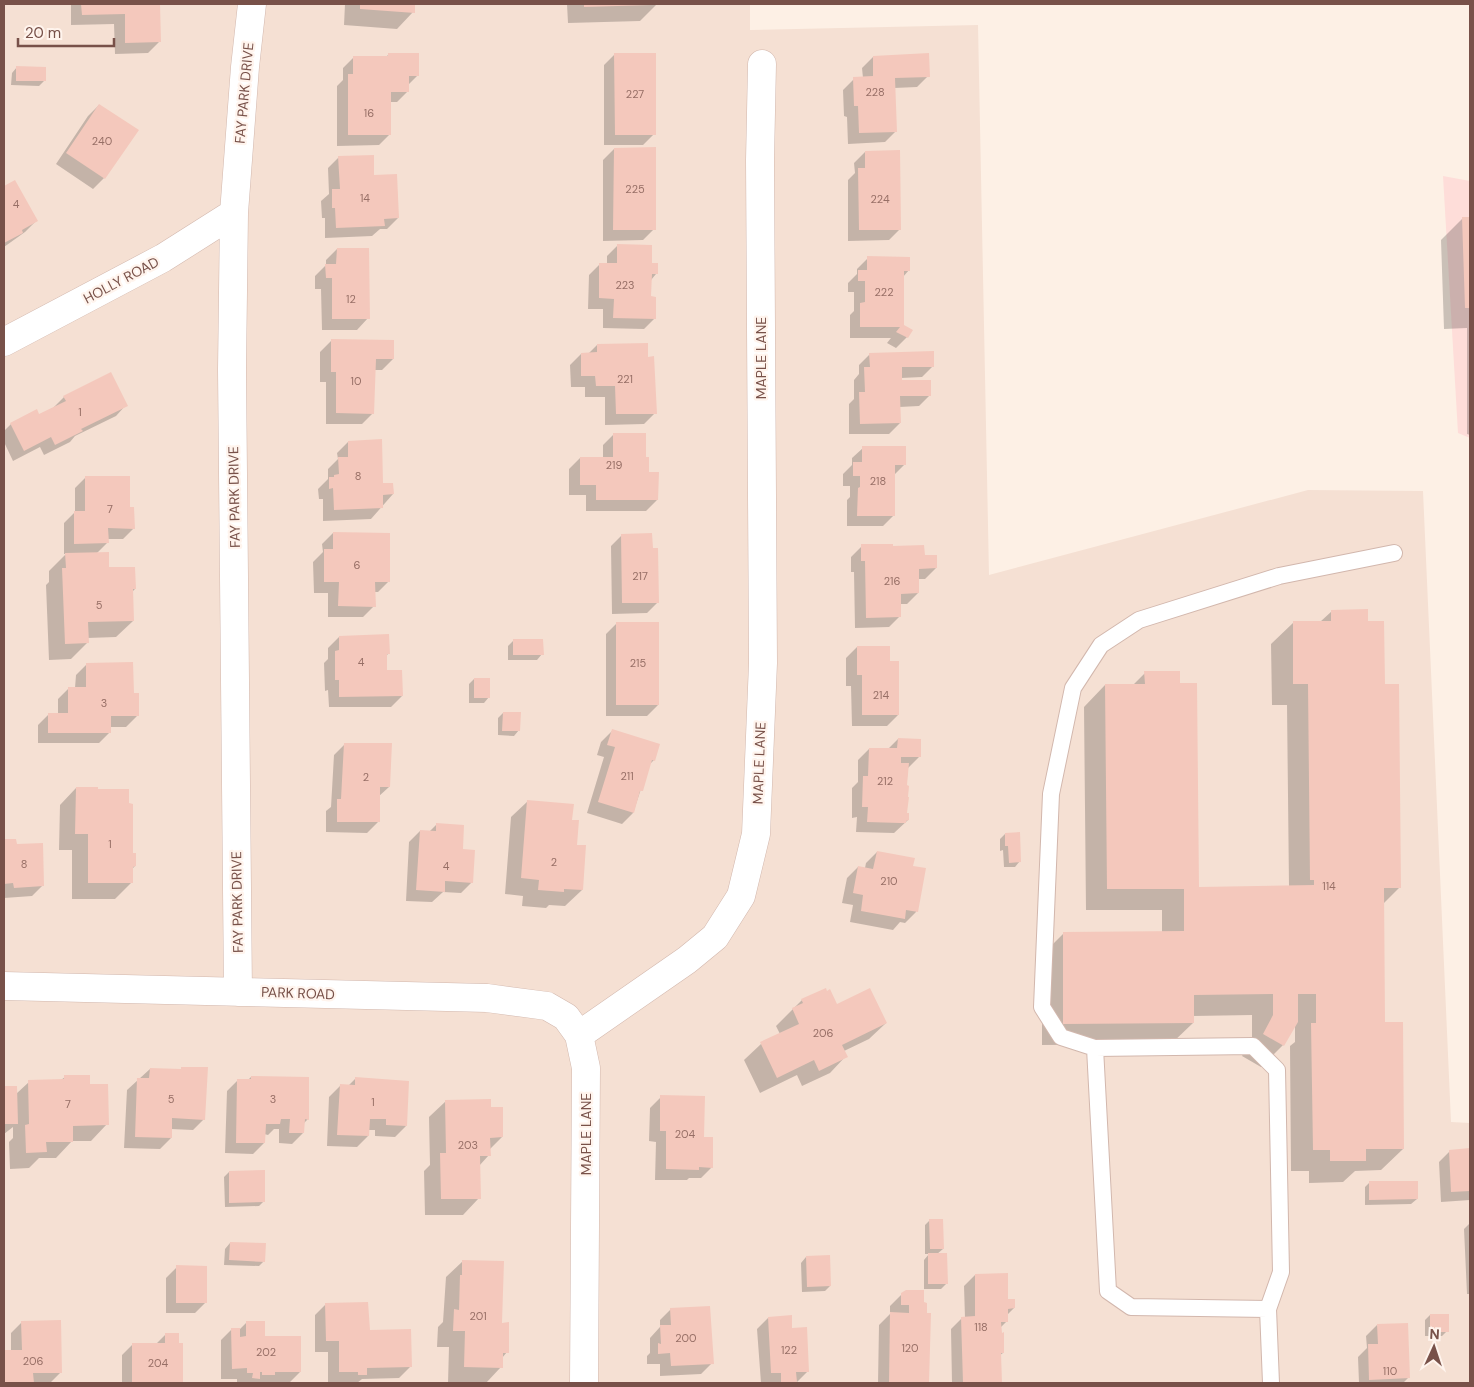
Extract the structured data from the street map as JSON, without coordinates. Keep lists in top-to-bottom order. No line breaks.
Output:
{"streets":{"street":["FAY PARK DRIVE","HOLLY ROAD","MAPLE LANE","PARK ROAD"]},"crossings":[["FAY PARK DRIVE","HOLLY ROAD"],["FAY PARK DRIVE","PARK ROAD"],["MAPLE LANE","PARK ROAD"]],"house_numbers":["228","227","16","240","225","14","224","4","223","222","12","221","10","1","219","8","218","7","6","217","216","5","4","215","214","3","211","2","212","1","2","8","4","210","114","206","5","3","1","7","204","203","201","118","200","120","122","202","206","204","110"],"scale_bar":"20 m","north":"top"}
